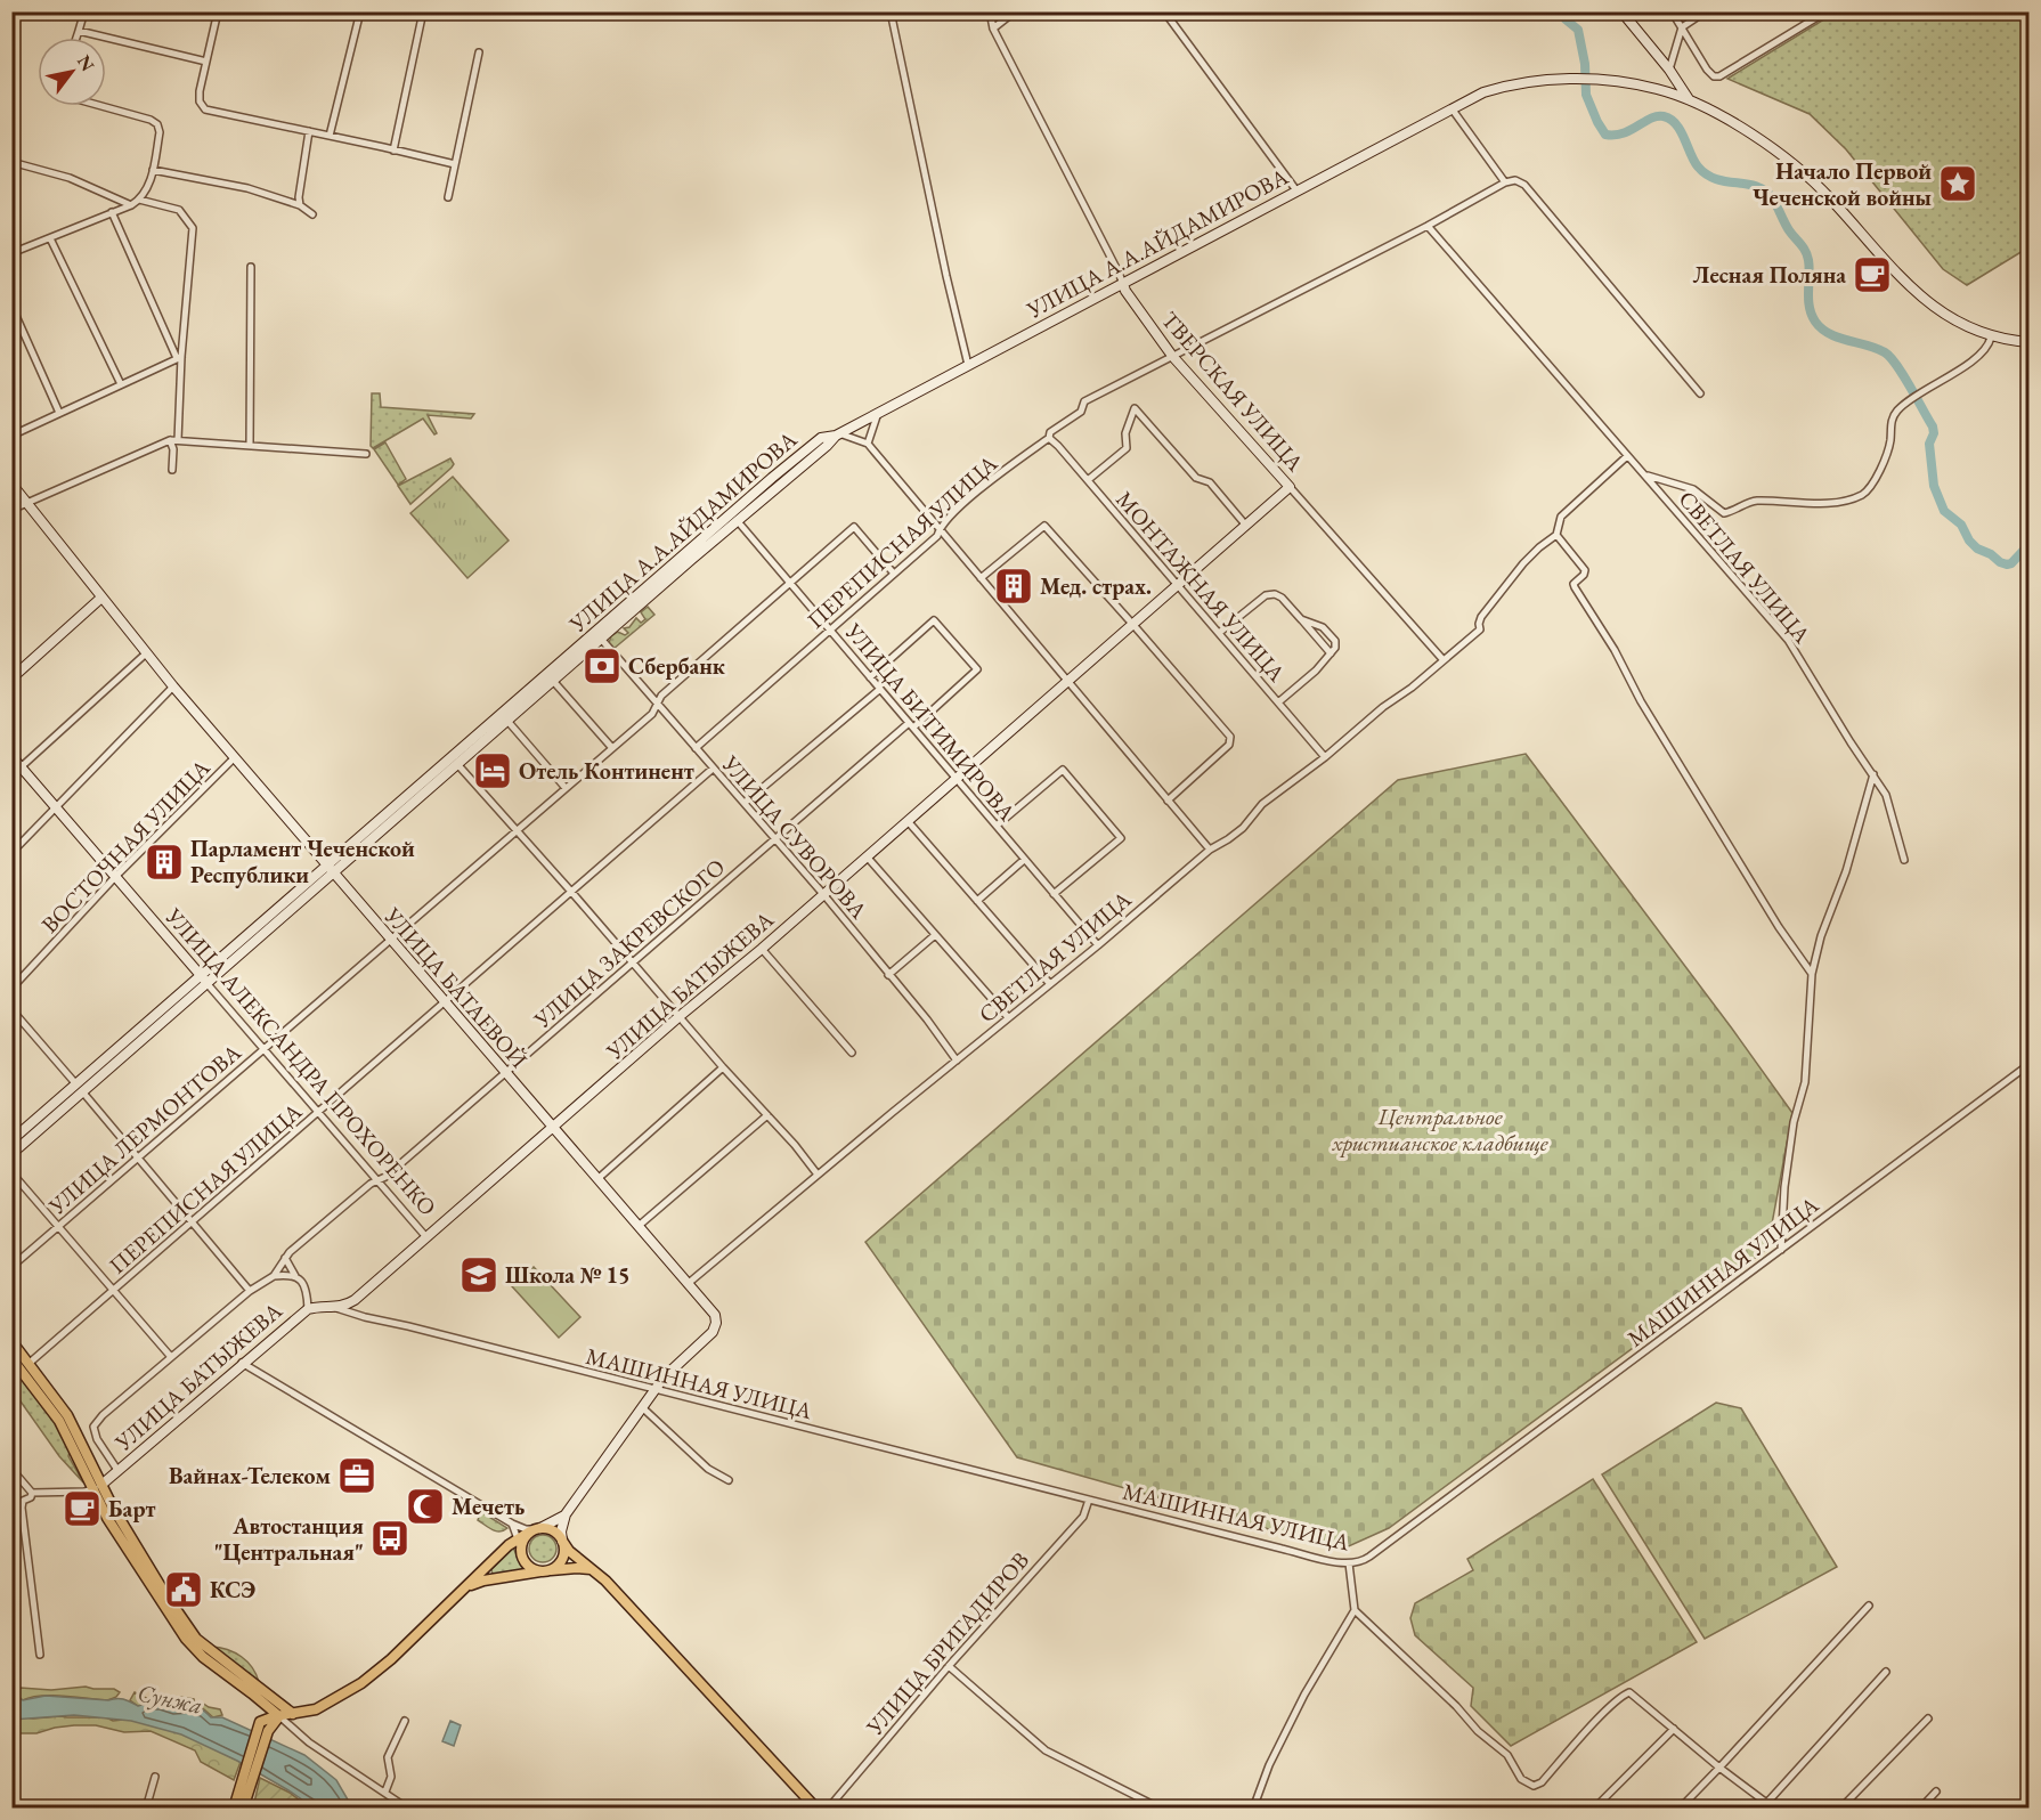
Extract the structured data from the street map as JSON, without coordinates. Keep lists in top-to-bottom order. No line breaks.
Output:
{"streets":{"main road":["УЛИЦА А.А.АЙДАМИРОВА","ТВЕРСКАЯ УЛИЦА","УЛИЦА БАТЫЖЕВА","УЛИЦА БАТАЕВОЙ","УЛИЦА АЛЕКСАНДРА ПРОХОРЕНКО"],"street":["ПЕРЕПИСНАЯ УЛИЦА","СВЕТЛАЯ УЛИЦА","МОНТАЖНАЯ УЛИЦА","УЛИЦА БИТИМИРОВА","УЛИЦА СУВОРОВА","ВОСТОЧНАЯ УЛИЦА","УЛИЦА ЗАКРЕВСКОГО","УЛИЦА ЛЕРМОНТОВА","МАШИННАЯ УЛИЦА","УЛИЦА БРИГАДИРОВ"]},"crossings":[["УЛИЦА А.А.АЙДАМИРОВА","ТВЕРСКАЯ УЛИЦА"],["УЛИЦА А.А.АЙДАМИРОВА","УЛИЦА БИТИМИРОВА"],["УЛИЦА А.А.АЙДАМИРОВА","УЛИЦА СУВОРОВА"],["УЛИЦА А.А.АЙДАМИРОВА","УЛИЦА БАТАЕВОЙ"],["УЛИЦА А.А.АЙДАМИРОВА","УЛИЦА АЛЕКСАНДРА ПРОХОРЕНКО"],["ТВЕРСКАЯ УЛИЦА","ПЕРЕПИСНАЯ УЛИЦА"],["ТВЕРСКАЯ УЛИЦА","СВЕТЛАЯ УЛИЦА"],["ТВЕРСКАЯ УЛИЦА","УЛИЦА БАТЫЖЕВА"],["ПЕРЕПИСНАЯ УЛИЦА","СВЕТЛАЯ УЛИЦА"],["ПЕРЕПИСНАЯ УЛИЦА","МОНТАЖНАЯ УЛИЦА"],["ПЕРЕПИСНАЯ УЛИЦА","УЛИЦА БИТИМИРОВА"],["ПЕРЕПИСНАЯ УЛИЦА","УЛИЦА СУВОРОВА"],["ПЕРЕПИСНАЯ УЛИЦА","УЛИЦА БАТАЕВОЙ"],["ПЕРЕПИСНАЯ УЛИЦА","УЛИЦА АЛЕКСАНДРА ПРОХОРЕНКО"],["ПЕРЕПИСНАЯ УЛИЦА","УЛИЦА ЛЕРМОНТОВА"],["СВЕТЛАЯ УЛИЦА","МОНТАЖНАЯ УЛИЦА"],["СВЕТЛАЯ УЛИЦА","УЛИЦА БИТИМИРОВА"],["СВЕТЛАЯ УЛИЦА","УЛИЦА СУВОРОВА"],["СВЕТЛАЯ УЛИЦА","УЛИЦА БАТАЕВОЙ"],["МОНТАЖНАЯ УЛИЦА","УЛИЦА БАТЫЖЕВА"],["УЛИЦА БИТИМИРОВА","УЛИЦА ЗАКРЕВСКОГО"],["УЛИЦА БИТИМИРОВА","УЛИЦА БАТЫЖЕВА"],["УЛИЦА БИТИМИРОВА","УЛИЦА ЛЕРМОНТОВА"],["УЛИЦА СУВОРОВА","УЛИЦА ЗАКРЕВСКОГО"],["УЛИЦА СУВОРОВА","УЛИЦА БАТЫЖЕВА"],["УЛИЦА СУВОРОВА","УЛИЦА ЛЕРМОНТОВА"],["ВОСТОЧНАЯ УЛИЦА","УЛИЦА БАТАЕВОЙ"],["ВОСТОЧНАЯ УЛИЦА","УЛИЦА АЛЕКСАНДРА ПРОХОРЕНКО"],["УЛИЦА ЗАКРЕВСКОГО","УЛИЦА БАТЫЖЕВА"],["УЛИЦА ЗАКРЕВСКОГО","УЛИЦА БАТАЕВОЙ"],["УЛИЦА ЗАКРЕВСКОГО","УЛИЦА АЛЕКСАНДРА ПРОХОРЕНКО"],["УЛИЦА БАТЫЖЕВА","УЛИЦА БАТАЕВОЙ"],["УЛИЦА БАТЫЖЕВА","УЛИЦА АЛЕКСАНДРА ПРОХОРЕНКО"],["УЛИЦА БАТЫЖЕВА","МАШИННАЯ УЛИЦА"],["УЛИЦА БАТАЕВОЙ","УЛИЦА ЛЕРМОНТОВА"],["УЛИЦА БАТАЕВОЙ","МАШИННАЯ УЛИЦА"],["УЛИЦА АЛЕКСАНДРА ПРОХОРЕНКО","УЛИЦА ЛЕРМОНТОВА"],["МАШИННАЯ УЛИЦА","УЛИЦА БРИГАДИРОВ"]],"water":["Сунжа"],"parks":["Центральное христианское кладбище"],"places":{"place":["Начало Первой Чеченской войны"],"cafe":["Лесная Поляна","Барт"],"building":["Мед. страх.","Парламент Чеченской Республики"],"bank":["Сбербанк"],"hotel":["Отель Континент"],"school or university":["Школа № 15"],"office":["Вайнах-Телеком"],"mosque":["Мечеть"],"bus stop":["Автостанция \"Центральная\""],"public building":["КСЭ"]},"north":"top right"}
